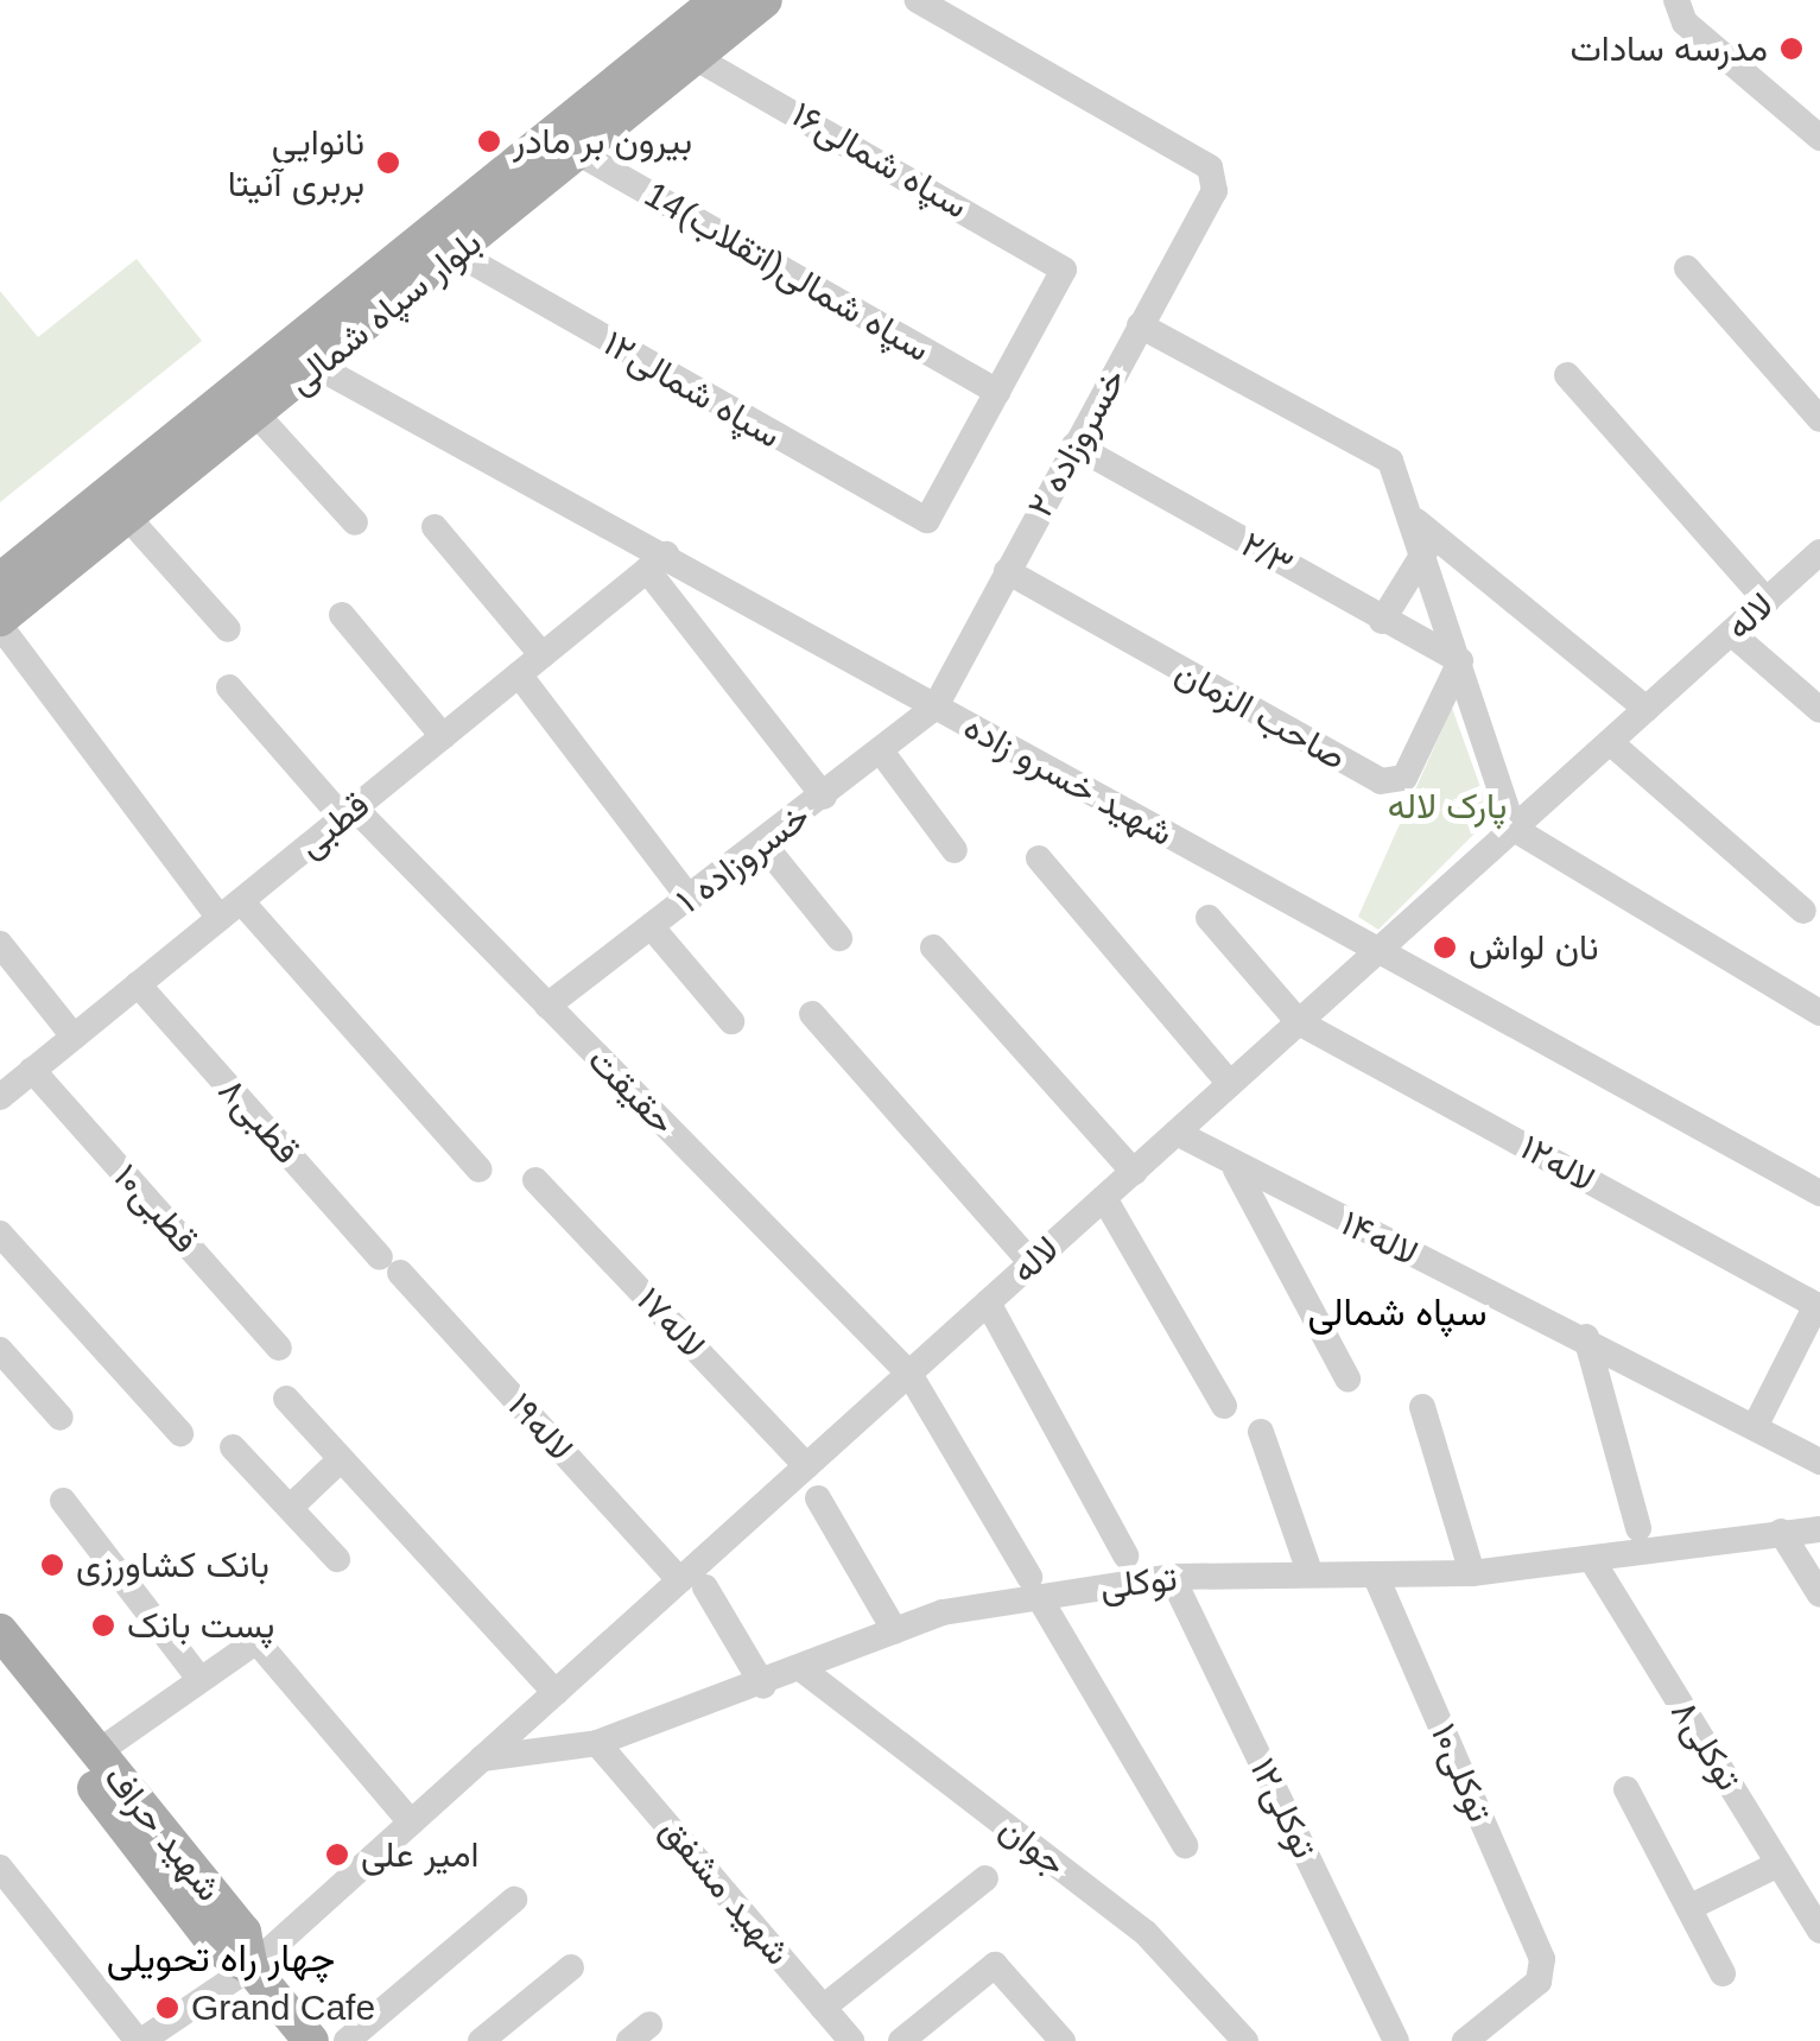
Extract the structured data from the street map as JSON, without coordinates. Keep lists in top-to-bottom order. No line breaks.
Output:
{"streets":{"main road":["بلوار سپاه شمالی","شهید حراف"],"street":["سپاه شمالی۱۶","14سپاه شمالی(اتقلاب)","سپاه شمالی۱۲","خسروزاده ۲","۲/۳","لاله","صاحب الزمان","شهید خسرو زاده","قطبی","خسروزاده ۱","حقیقت","قطبی۸","لاله۱۲","قطبی۱۰","لاله۱۴","لاله۱۷","لاله۱۹","توکلی","توکلی۸","۱۰توکلی","توکلی۱۲","جوان","شهید مشفق"]},"crossings":[["سپاه شمالی۱۶","14سپاه شمالی(اتقلاب)"],["سپاه شمالی۱۶","بلوار سپاه شمالی"],["سپاه شمالی۱۶","سپاه شمالی۱۲"],["14سپاه شمالی(اتقلاب)","بلوار سپاه شمالی"],["14سپاه شمالی(اتقلاب)","سپاه شمالی۱۲"],["بلوار سپاه شمالی","سپاه شمالی۱۲"],["بلوار سپاه شمالی","شهید خسرو زاده"],["خسروزاده ۲","۲/۳"],["خسروزاده ۲","صاحب الزمان"],["خسروزاده ۲","شهید خسرو زاده"],["خسروزاده ۲","خسروزاده ۱"],["۲/۳","صاحب الزمان"],["لاله","شهید خسرو زاده"],["لاله","حقیقت"],["لاله","لاله۱۲"],["لاله","لاله۱۴"],["لاله","لاله۱۷"],["لاله","لاله۱۹"],["لاله","توکلی"],["شهید خسرو زاده","قطبی"],["شهید خسرو زاده","خسروزاده ۱"],["قطبی","حقیقت"],["قطبی","قطبی۸"],["قطبی","قطبی۱۰"],["خسروزاده ۱","حقیقت"],["حقیقت","توکلی"],["قطبی۸","لاله۱۹"],["لاله۱۹","توکلی"],["توکلی","توکلی۸"],["توکلی","۱۰توکلی"],["توکلی","توکلی۱۲"],["توکلی","جوان"],["توکلی","شهید مشفق"]],"districts":["سپاه شمالی","چهار راه تحویلی"],"parks":["پارک لاله"],"places":["مدرسه سادات","بیرون بر مادر","نانوایی بربری آنیتا","نان لواش","بانک کشاورزی","پست بانک","امیر علی","Grand Cafe"]}
